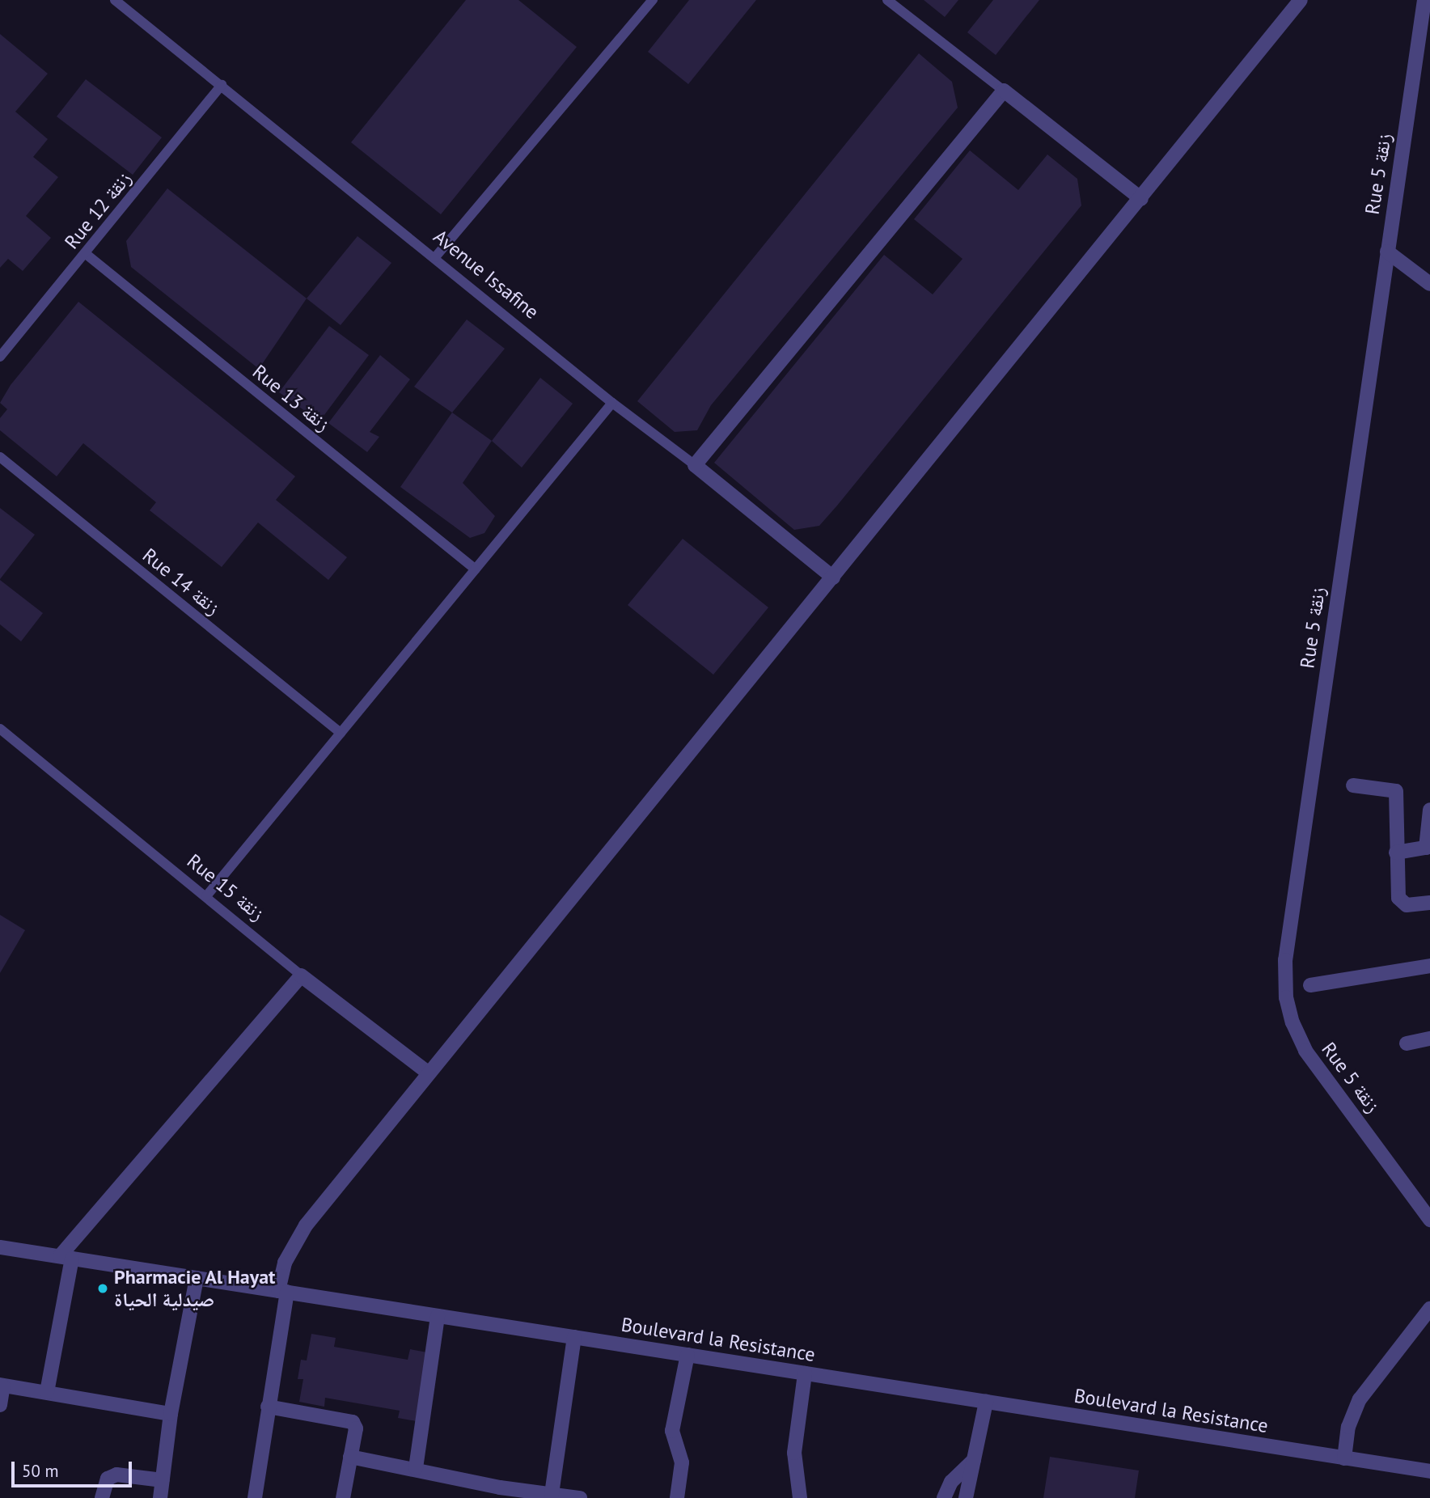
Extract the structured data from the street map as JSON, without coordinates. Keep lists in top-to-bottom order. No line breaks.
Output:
{"streets":{"street":["Rue 5 زنقة","Avenue Issafine","Rue 15 زنقة","Boulevard la Resistance"],"lane":["Rue 12 زنقة","Rue 13 زنقة","Rue 14 زنقة"]},"crossings":[["Rue 12 زنقة","Avenue Issafine"],["Rue 12 زنقة","Rue 13 زنقة"]],"places":["Pharmacie Al Hayat صيدلية الحياة"],"scale_bar":"50 m"}
